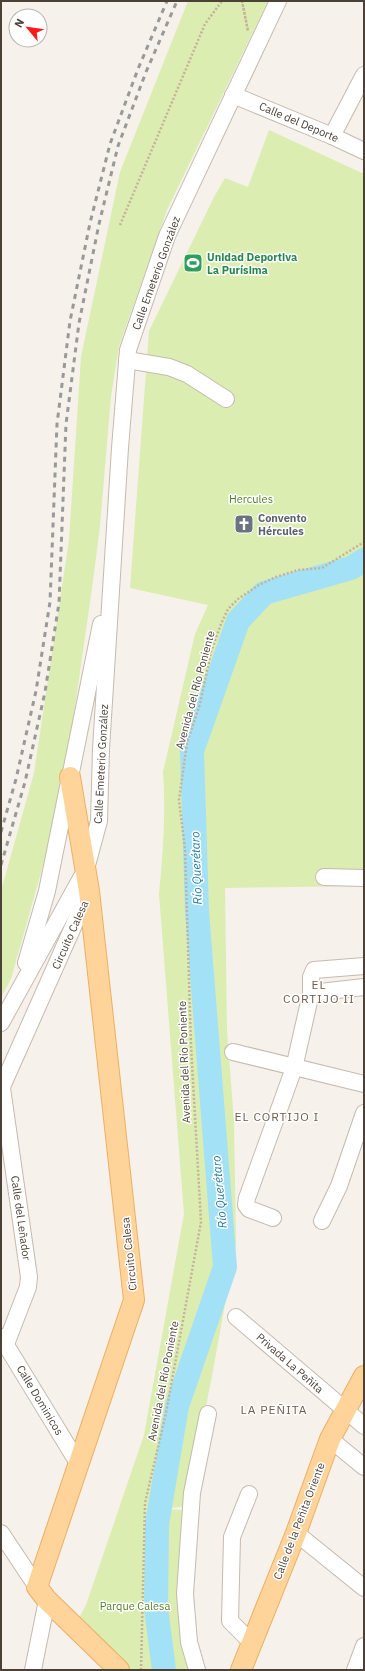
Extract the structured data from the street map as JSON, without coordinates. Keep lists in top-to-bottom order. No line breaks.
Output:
{"streets":{"main road":["Circuito Calesa","Calle de la Peñita Oriente"],"street":["Calle del Deporte","Calle Emeterio González","Calle del Leñador","Privada La Peñita","Calle Dominicos"],"path":["Avenida del Río Poniente"]},"crossings":[["Calle del Deporte","Calle Emeterio González"],["Calle Emeterio González","Circuito Calesa"],["Circuito Calesa","Calle del Leñador"],["Circuito Calesa","Calle Dominicos"],["Calle del Leñador","Calle Dominicos"],["Privada La Peñita","Calle de la Peñita Oriente"]],"districts":["EL CORTIJO II","EL CORTIJO I","LA PEÑITA"],"water":["Río Querétaro"],"parks":["Hercules","Parque Calesa"],"places":{"sports":["Unidad Deportiva La Purísima"],"church":["Convento Hércules"]},"north":"top left"}
